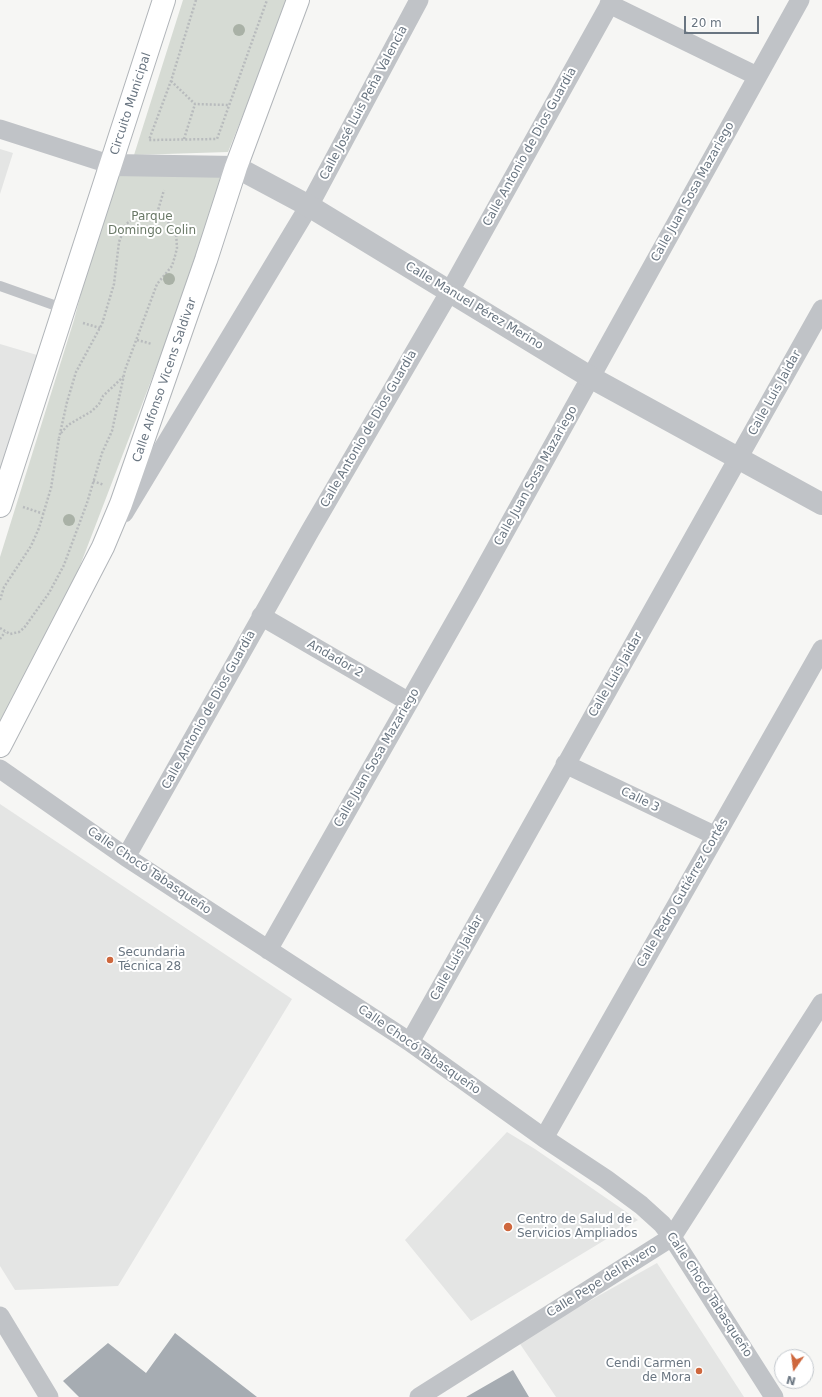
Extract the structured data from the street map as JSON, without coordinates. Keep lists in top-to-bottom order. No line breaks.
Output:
{"streets":{"main road":["Circuito Municipal","Calle Alfonso Vicens Saldivar"],"street":["Calle José Luis Peña Valencia","Calle Antonio de Dios Guardia","Calle Juan Sosa Mazariego","Calle Manuel Pérez Merino","Calle Luis Jaidar","Andador 2","Calle 3","Calle Chocó Tabasqueño","Calle Pedro Gutiérrez Cortés","Calle Pepe del Rivero"]},"crossings":[["Calle José Luis Peña Valencia","Calle Manuel Pérez Merino"],["Calle José Luis Peña Valencia","Calle Alfonso Vicens Saldivar"],["Circuito Municipal","Calle Manuel Pérez Merino"],["Calle Antonio de Dios Guardia","Calle Manuel Pérez Merino"],["Calle Antonio de Dios Guardia","Andador 2"],["Calle Antonio de Dios Guardia","Calle Chocó Tabasqueño"],["Calle Juan Sosa Mazariego","Calle Manuel Pérez Merino"],["Calle Juan Sosa Mazariego","Andador 2"],["Calle Juan Sosa Mazariego","Calle Chocó Tabasqueño"],["Calle Manuel Pérez Merino","Calle Alfonso Vicens Saldivar"],["Calle Manuel Pérez Merino","Calle Luis Jaidar"],["Calle Luis Jaidar","Calle 3"],["Calle Luis Jaidar","Calle Chocó Tabasqueño"],["Calle 3","Calle Pedro Gutiérrez Cortés"],["Calle Chocó Tabasqueño","Calle Pedro Gutiérrez Cortés"],["Calle Chocó Tabasqueño","Calle Pepe del Rivero"]],"parks":["Parque Domingo Colin"],"places":["Secundaria Técnica 28","Centro de Salud de Servicios Ampliados","Cendi Carmen de Mora"],"scale_bar":"20 m","north":"bottom"}
